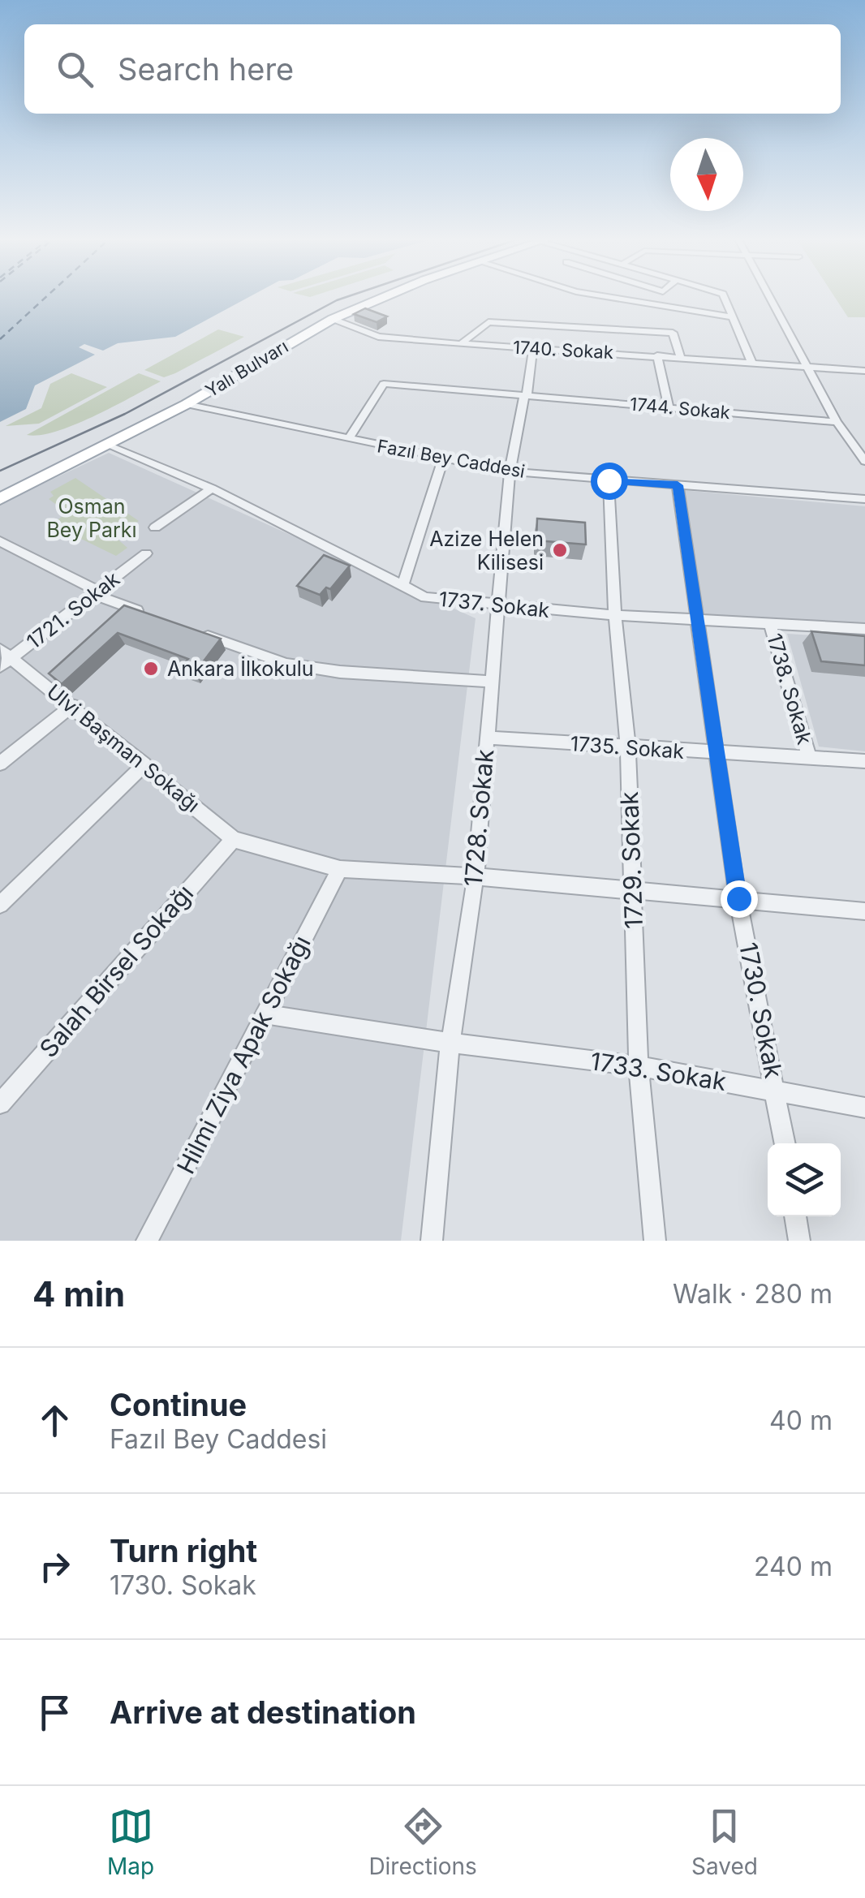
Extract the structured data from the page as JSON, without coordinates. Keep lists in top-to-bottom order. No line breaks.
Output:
{"streets":{"main road":["Yalı Bulvarı"],"street":["1740. Sokak","1744. Sokak","Fazıl Bey Caddesi","1737. Sokak","1721. Sokak","1738. Sokak","1735. Sokak","Ulvi Başman Sokağı","1728. Sokak","1729. Sokak","Salah Birsel Sokağı","1730. Sokak","Hilmi Ziya Apak Sokağı","1733. Sokak"]},"crossings":[["1740. Sokak","Yalı Bulvarı"],["1740. Sokak","1728. Sokak"],["Yalı Bulvarı","Fazıl Bey Caddesi"],["Yalı Bulvarı","1737. Sokak"],["1744. Sokak","1728. Sokak"],["Fazıl Bey Caddesi","1728. Sokak"],["Fazıl Bey Caddesi","1729. Sokak"],["Fazıl Bey Caddesi","1730. Sokak"],["1737. Sokak","1738. Sokak"],["1737. Sokak","1728. Sokak"],["1737. Sokak","1729. Sokak"],["1737. Sokak","1730. Sokak"],["1721. Sokak","Ulvi Başman Sokağı"],["1738. Sokak","1735. Sokak"],["1735. Sokak","1728. Sokak"],["1735. Sokak","1729. Sokak"],["1735. Sokak","1730. Sokak"],["Ulvi Başman Sokağı","Salah Birsel Sokağı"],["1728. Sokak","1733. Sokak"],["1729. Sokak","1733. Sokak"],["1730. Sokak","1733. Sokak"],["Hilmi Ziya Apak Sokağı","1733. Sokak"]],"parks":["Osman Bey Parkı"],"places":["Azize Helen Kilisesi","Ankara İlkokulu"],"north":"bottom","page":{"search":"Search here","heading":["4 min","Walk · 280 m"],"list":[["Continue","Fazıl Bey Caddesi","40 m"],["Turn right","1730. Sokak","240 m"],"Arrive at destination"],"nav":["Map","Directions","Saved"]}}
